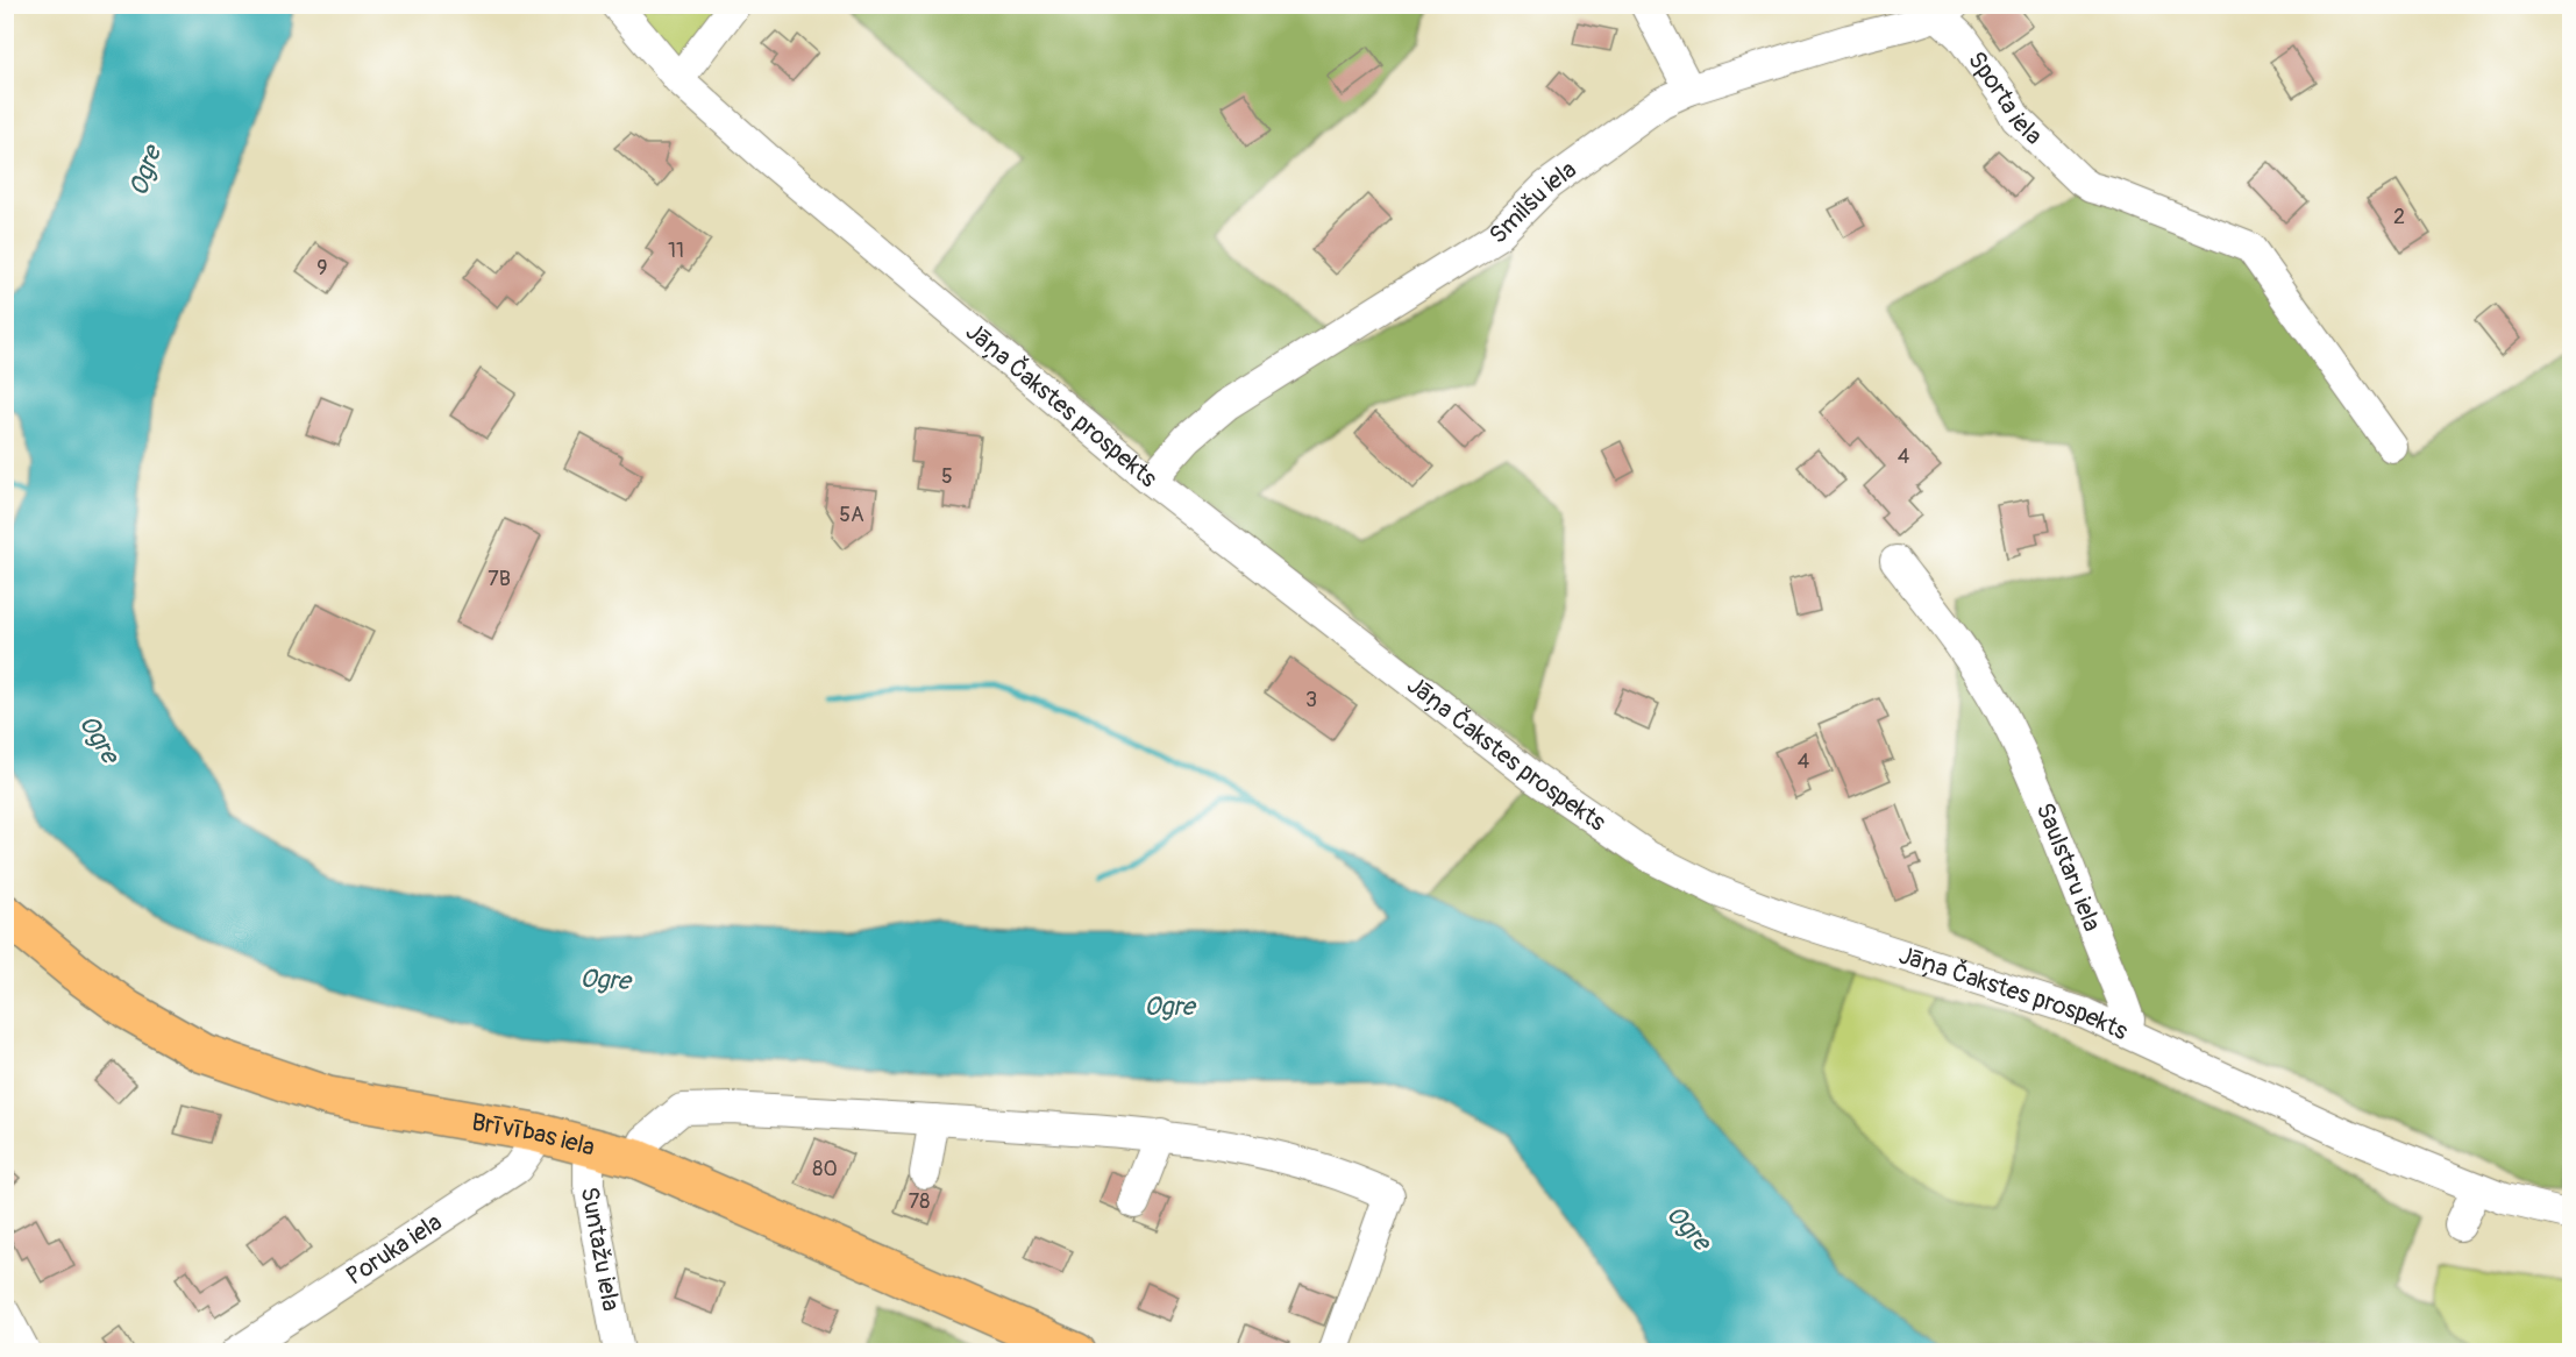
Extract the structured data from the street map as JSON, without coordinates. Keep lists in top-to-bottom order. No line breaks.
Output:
{"streets":{"main road":["Brīvības iela"],"street":["Sporta iela","Smilšu iela","Jāņa Čakstes prospekts","Saulstaru iela","Poruka iela","Suntažu iela"]},"crossings":[["Sporta iela","Smilšu iela"],["Smilšu iela","Jāņa Čakstes prospekts"],["Jāņa Čakstes prospekts","Saulstaru iela"],["Brīvības iela","Poruka iela"],["Brīvības iela","Suntažu iela"]],"water":["Ogre"],"house_numbers":["2","11","9","4","5","5A","7B","3","4","80","78"]}
